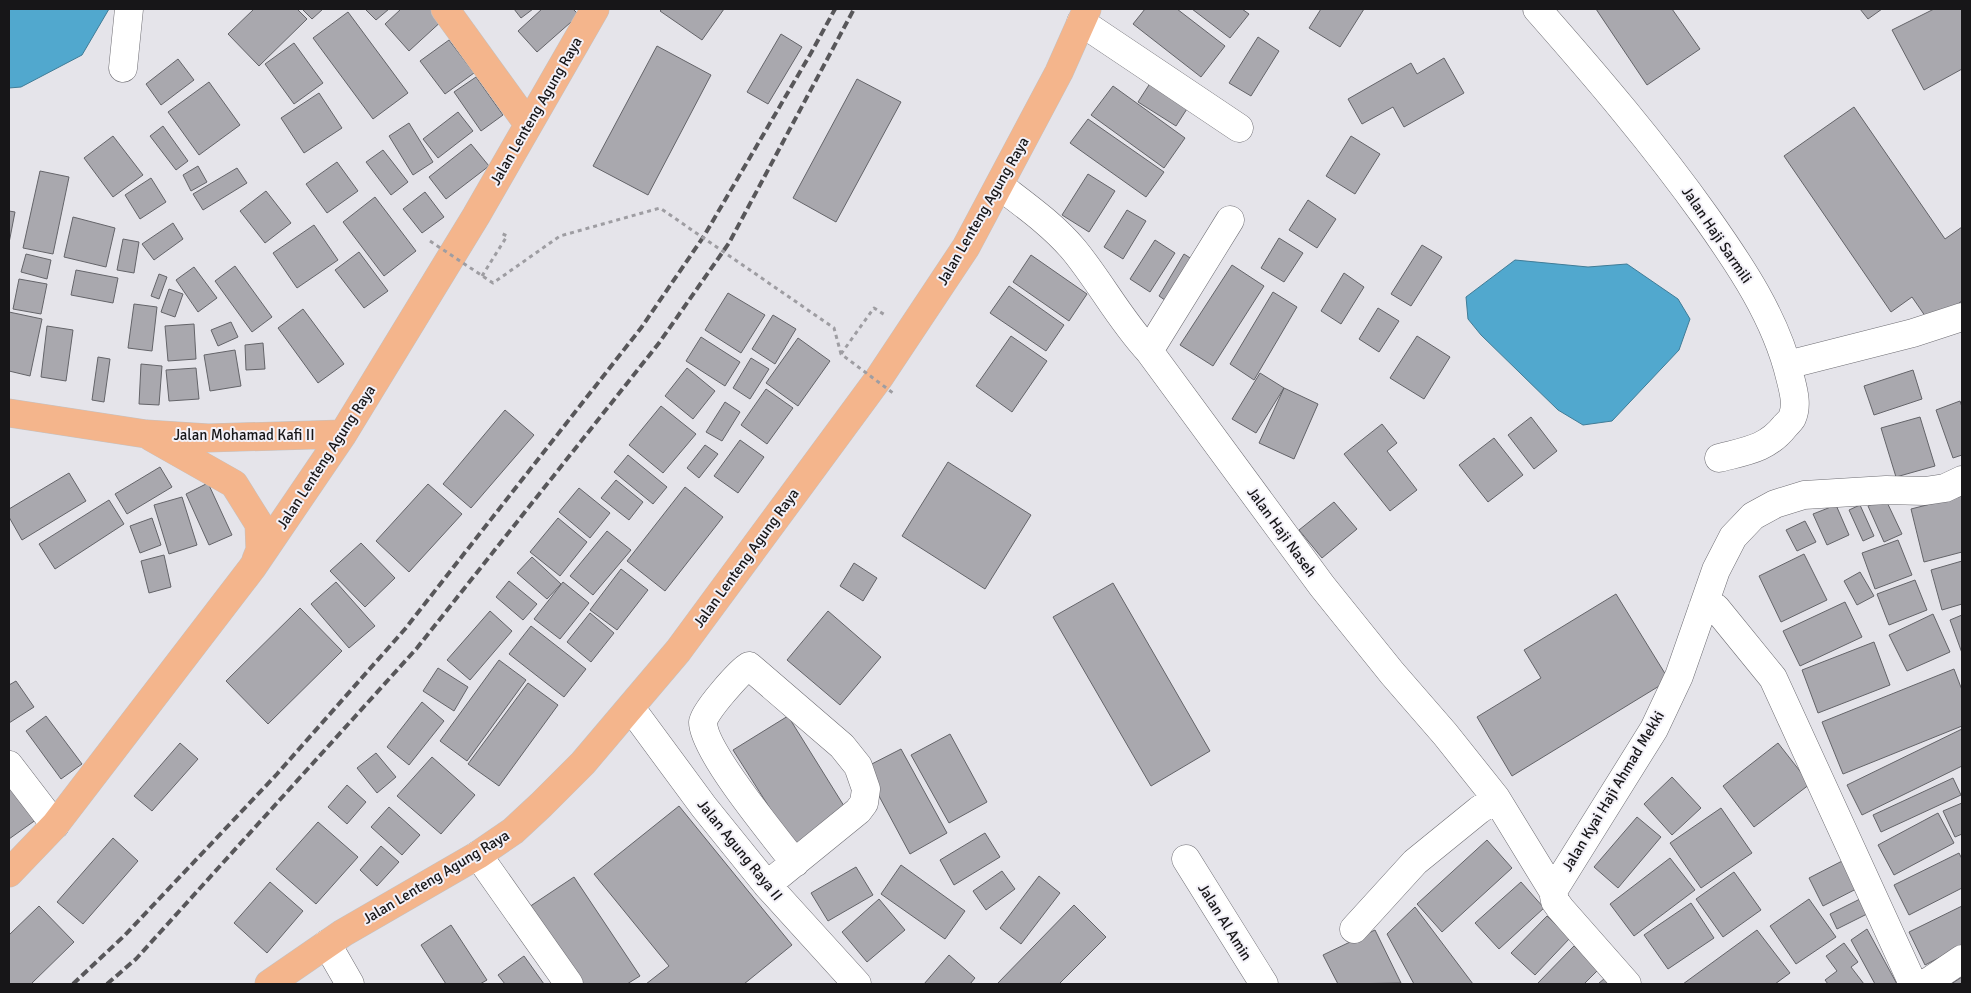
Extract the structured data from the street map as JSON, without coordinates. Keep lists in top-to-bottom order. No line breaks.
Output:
{"streets":{"main road":["Jalan Lenteng Agung Raya","Jalan Mohamad Kafi II"],"street":["Jalan Haji Sarmili","Jalan Haji Naseh","Jalan Kyai Haji Ahmad Mekki","Jalan Agung Raya II","Jalan Al Amin"]},"crossings":[["Jalan Lenteng Agung Raya","Jalan Mohamad Kafi II"],["Jalan Lenteng Agung Raya","Jalan Haji Naseh"],["Jalan Lenteng Agung Raya","Jalan Agung Raya II"],["Jalan Haji Naseh","Jalan Kyai Haji Ahmad Mekki"]]}
